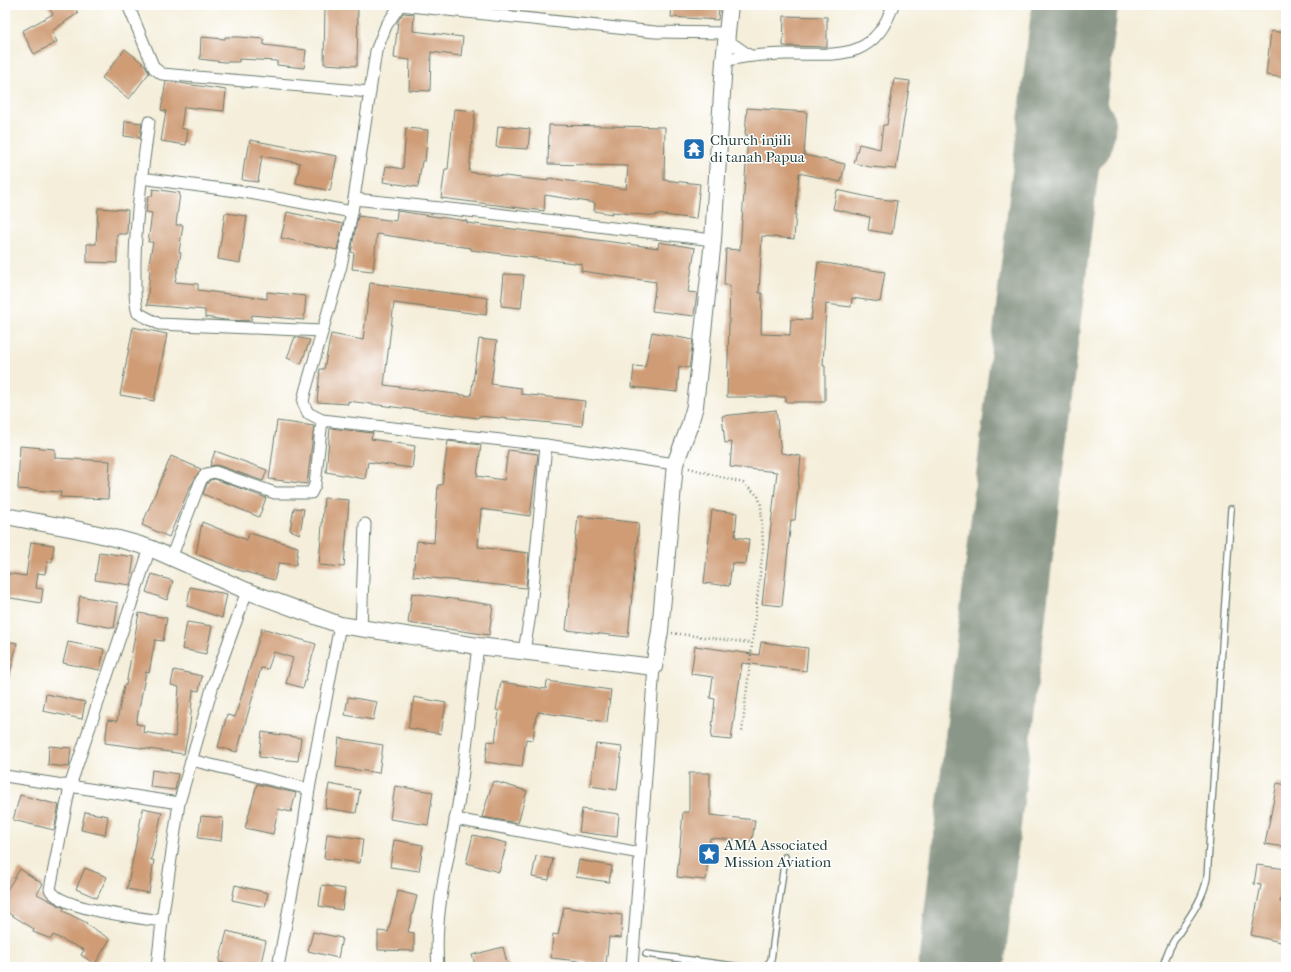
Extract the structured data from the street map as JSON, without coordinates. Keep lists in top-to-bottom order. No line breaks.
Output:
{"places":{"temple":["Church injili di tanah Papua"],"place":["AMA Associated Mission Aviation"]}}
